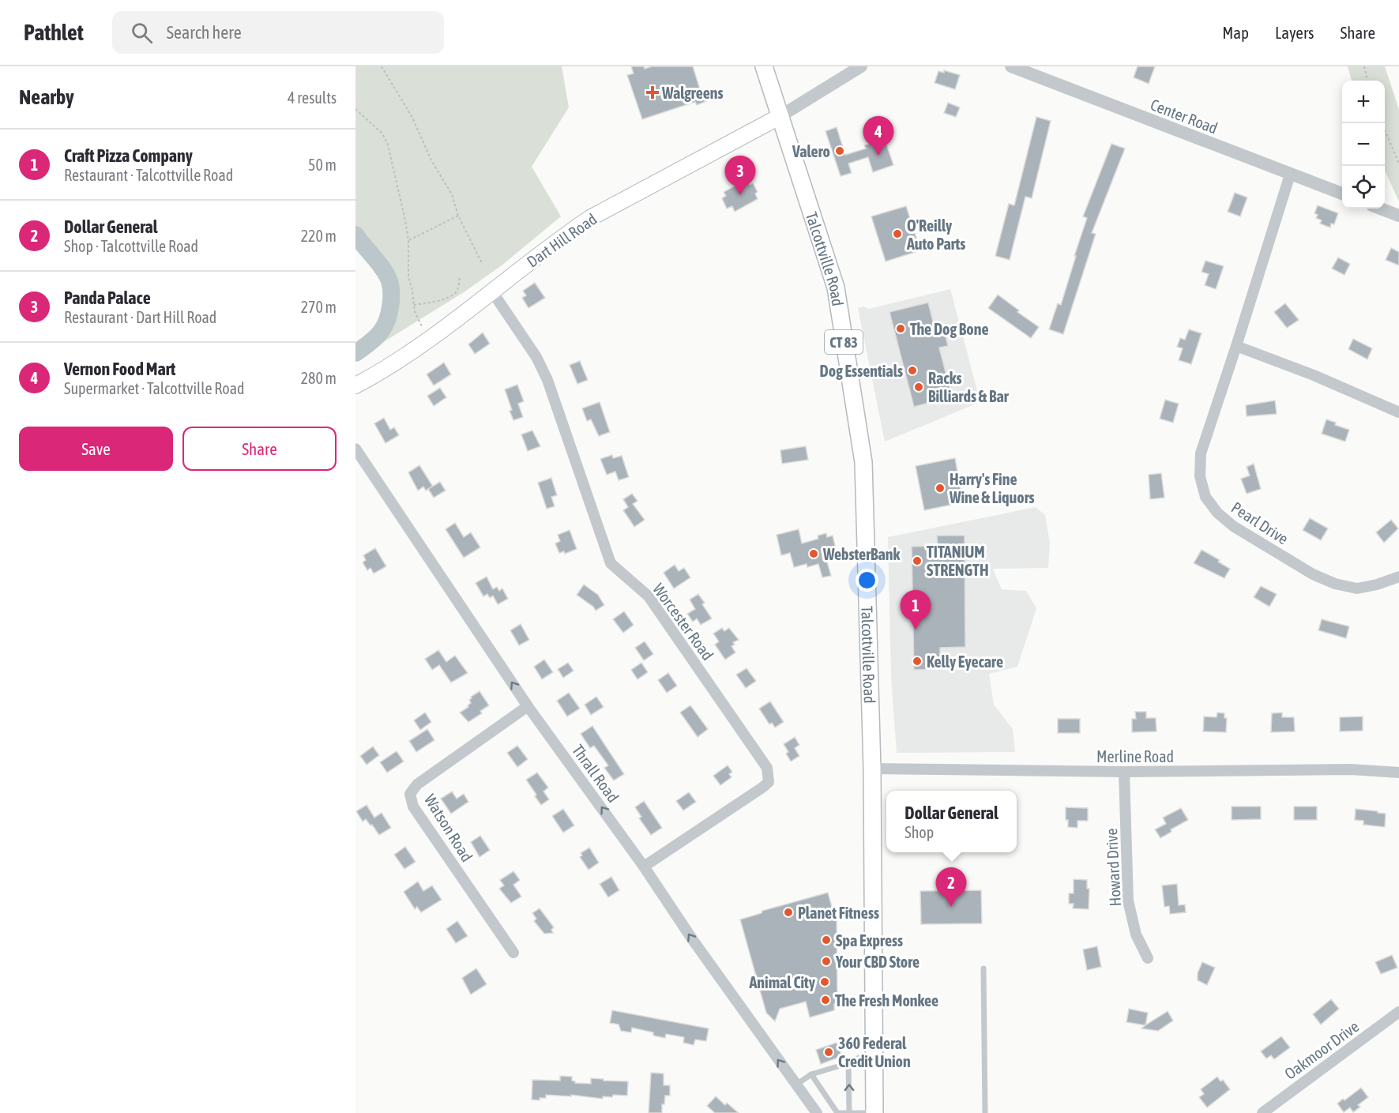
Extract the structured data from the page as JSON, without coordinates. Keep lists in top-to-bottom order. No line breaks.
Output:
{"streets":{"main road":["Dart Hill Road","Talcottville Road","CT 83"],"street":["Center Road","Pearl Drive","Worcester Road","Merline Road","Thrall Road","Watson Road","Howard Drive","Oakmoor Drive"]},"crossings":[["Center Road","Pearl Drive"],["Dart Hill Road","Talcottville Road"],["Dart Hill Road","Worcester Road"],["Talcottville Road","Merline Road"],["Worcester Road","Thrall Road"],["Merline Road","Howard Drive"],["Thrall Road","Watson Road"]],"one_way":["Thrall Road"],"places":{"health":["Walgreens"],"other":["Valero","O'Reilly Auto Parts","The Dog Bone","Dog Essentials","Racks Billiards & Bar","Harry's Fine Wine & Liquors","WebsterBank","TITANIUM STRENGTH","Kelly Eyecare","Planet Fitness","Spa Express","Your CBD Store","Animal City","The Fresh Monkee","360 Federal Credit Union"]},"page":{"header":"Pathlet","search":"Search here","nav":["Map","Layers","Share"],"heading":["Nearby","4 results"],"map_buttons":["+","−"],"pins":["4","3","1","2"],"list":[{"mark":"1","name":"Craft Pizza Company","note":"Restaurant · Talcottville Road","value":"50 m"},{"mark":"2","name":"Dollar General","note":"Shop · Talcottville Road","value":"220 m"},{"mark":"3","name":"Panda Palace","note":"Restaurant · Dart Hill Road","value":"270 m"},{"mark":"4","name":"Vernon Food Mart","note":"Supermarket · Talcottville Road","value":"280 m"}],"buttons":["Save","Share"],"popup":["Dollar General","Shop"]}}
